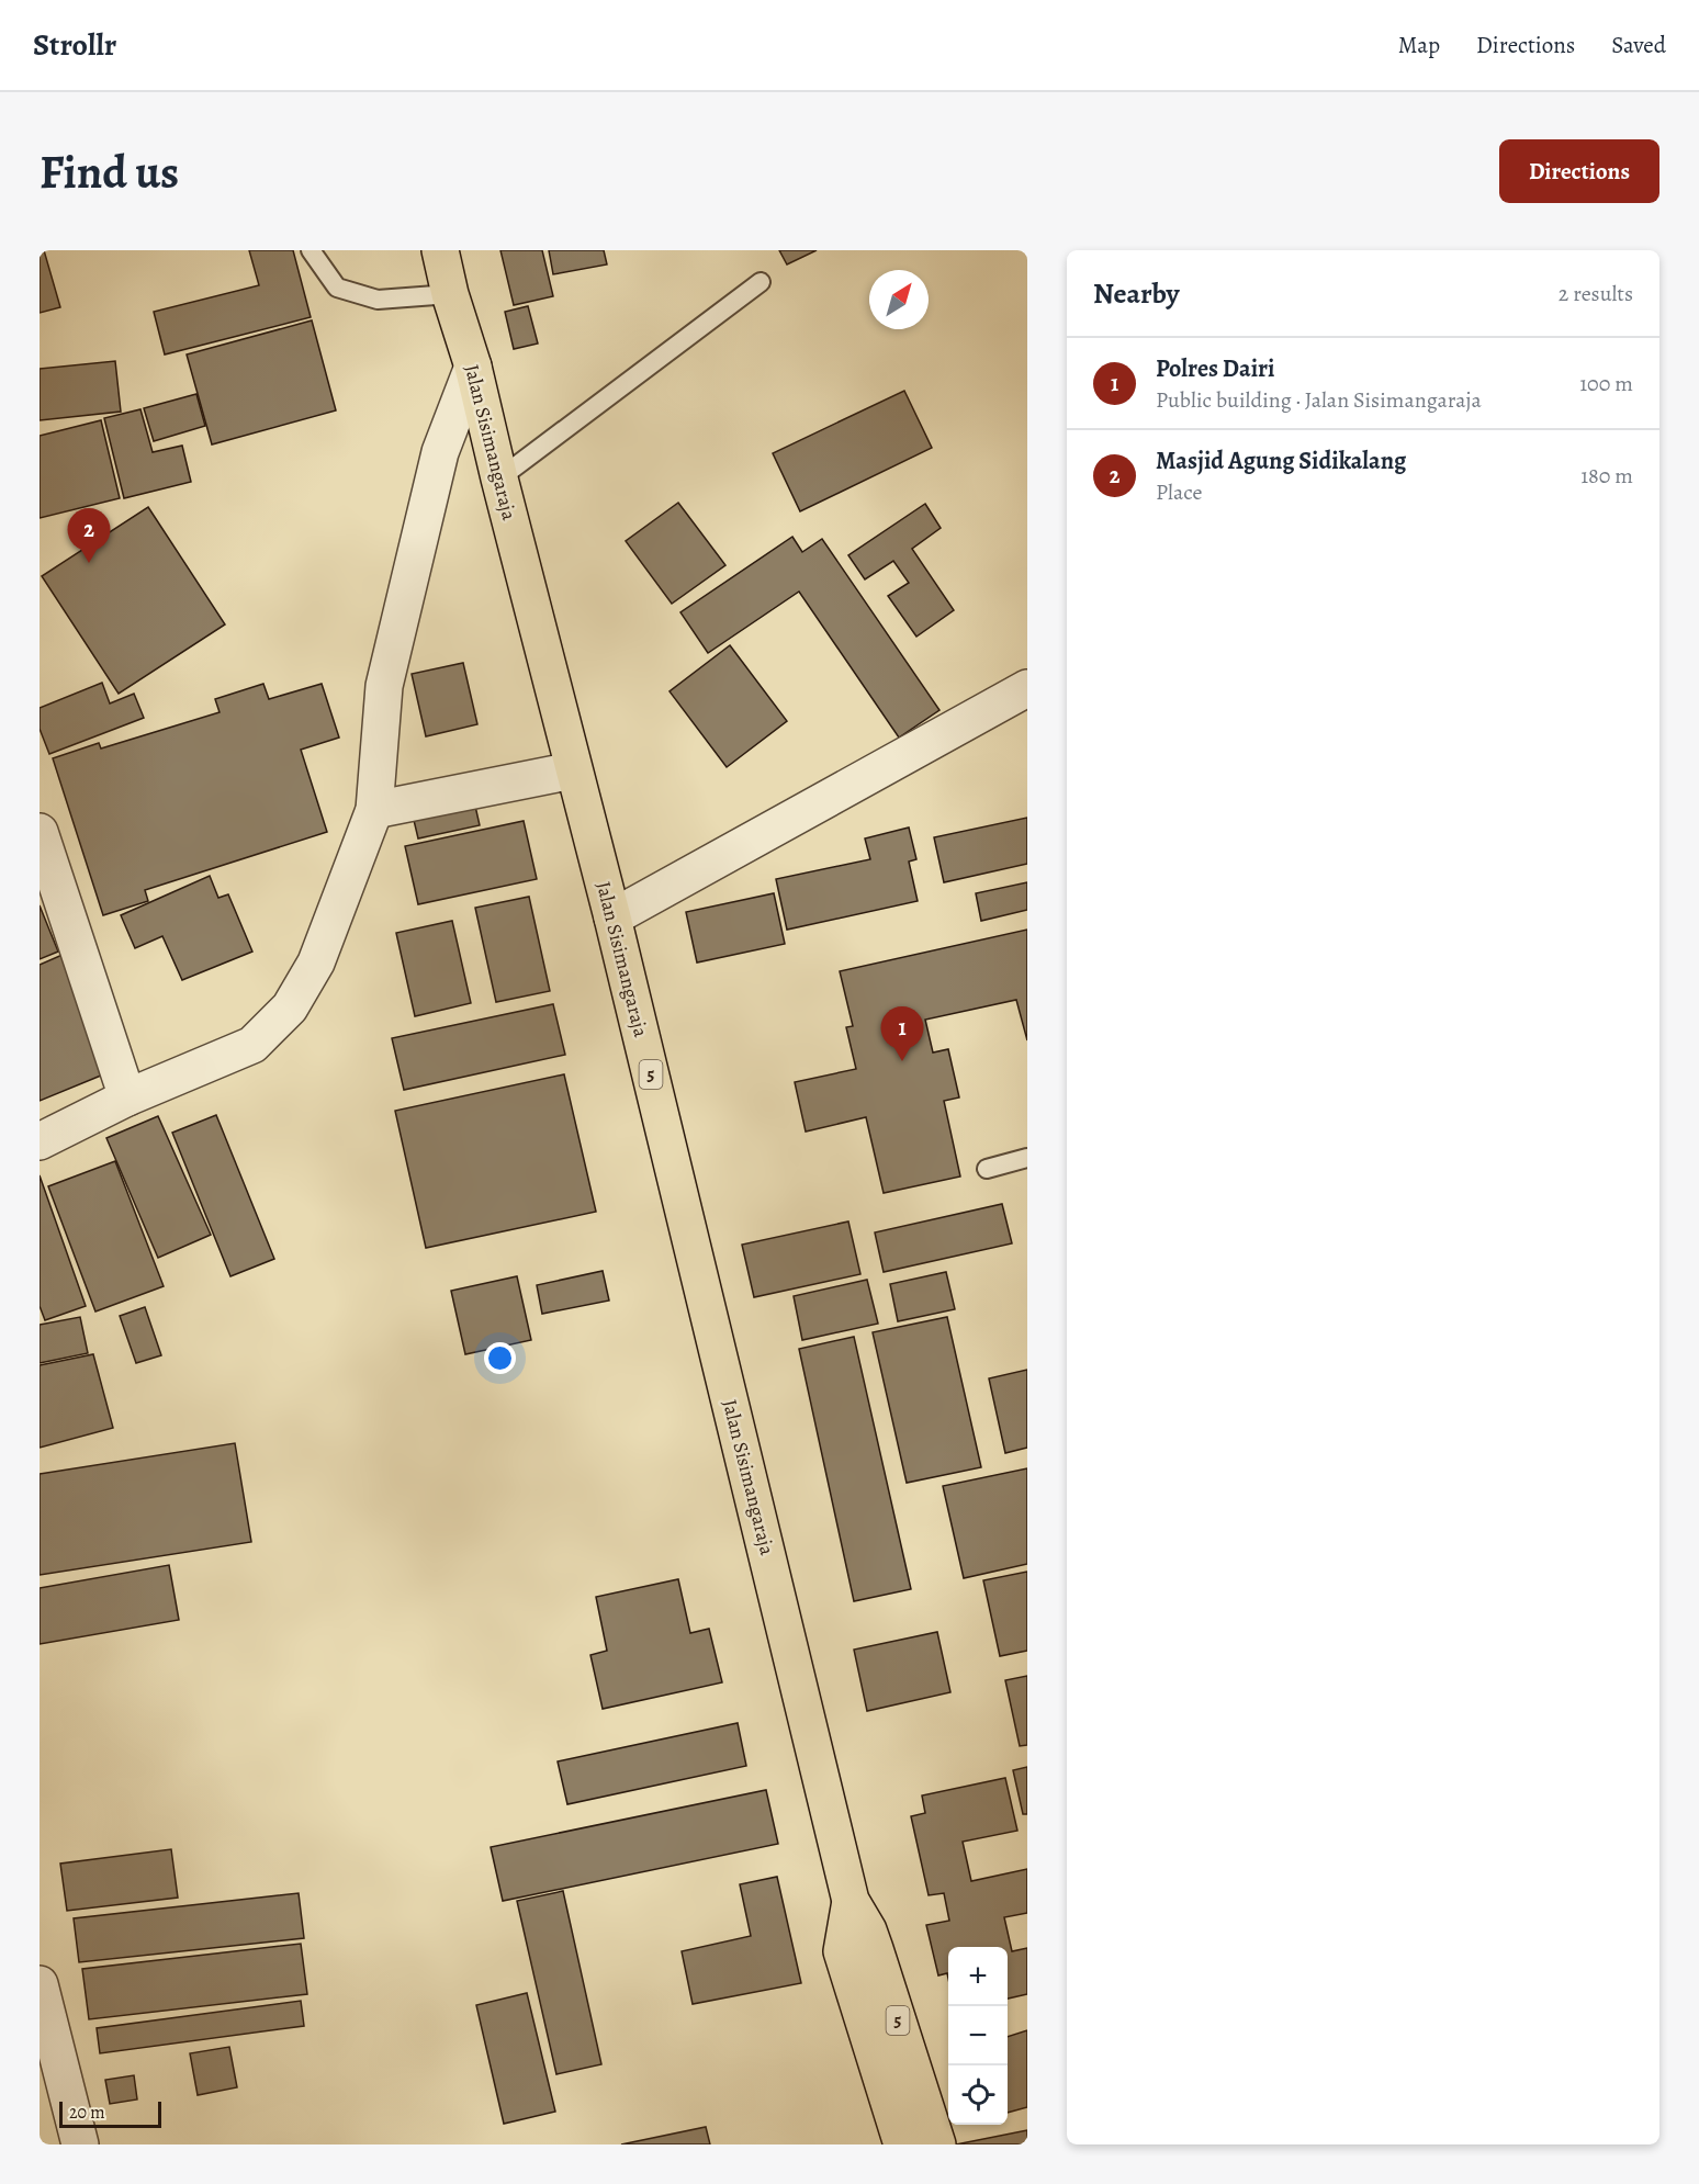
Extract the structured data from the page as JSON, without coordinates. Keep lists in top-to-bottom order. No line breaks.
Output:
{"streets":{"highway":["Jalan Sisimangaraja","5"]},"scale_bar":"20 m","north":"top right","page":{"header":"Strollr","nav":["Map","Directions","Saved"],"buttons":"Directions","title":"Find us","heading":["Nearby","2 results"],"list":[{"mark":"1","name":"Polres Dairi","note":"Public building · Jalan Sisimangaraja","value":"100 m"},{"mark":"2","name":"Masjid Agung Sidikalang","note":"Place","value":"180 m"}],"pins":["2","1"],"map_buttons":["+","−"],"scale":"20 m"}}
